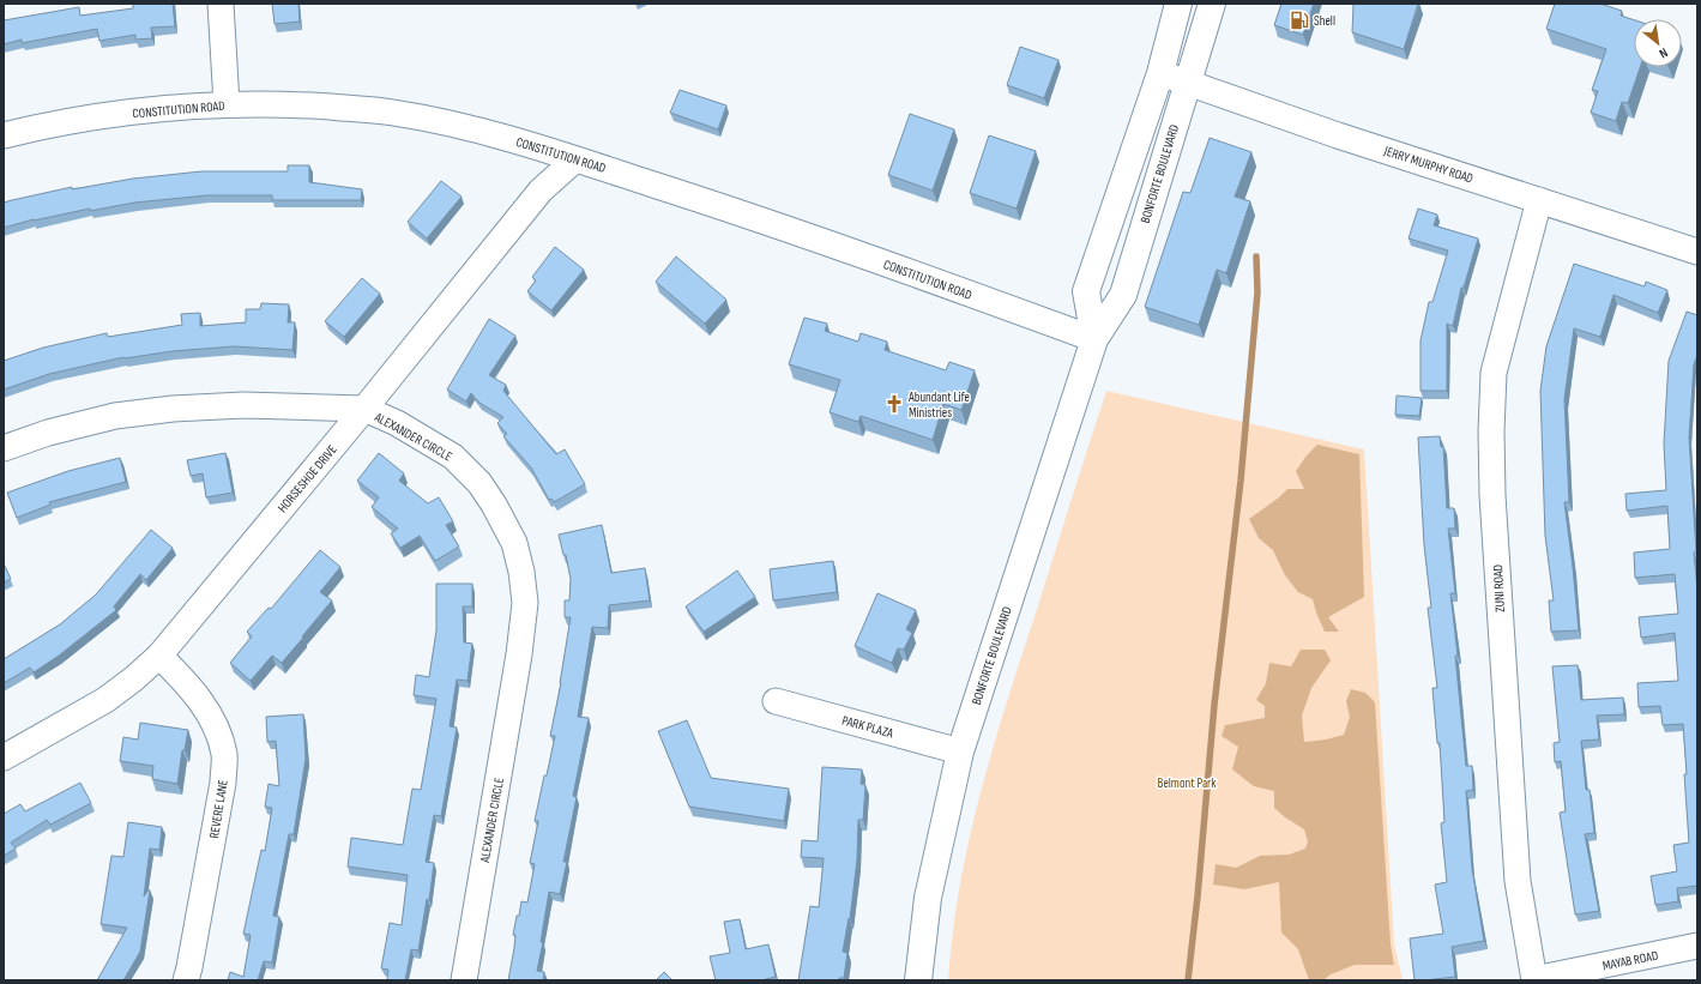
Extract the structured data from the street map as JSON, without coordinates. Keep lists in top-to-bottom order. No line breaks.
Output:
{"streets":{"main road":["BONFORTE BOULEVARD"],"street":["CONSTITUTION ROAD","JERRY MURPHY ROAD","ALEXANDER CIRCLE","HORSESHOE DRIVE","ZUNI ROAD","PARK PLAZA","REVERE LANE","MAYAB ROAD"]},"crossings":[["CONSTITUTION ROAD","BONFORTE BOULEVARD"],["CONSTITUTION ROAD","HORSESHOE DRIVE"],["JERRY MURPHY ROAD","BONFORTE BOULEVARD"],["JERRY MURPHY ROAD","ZUNI ROAD"],["BONFORTE BOULEVARD","PARK PLAZA"],["ALEXANDER CIRCLE","HORSESHOE DRIVE"],["HORSESHOE DRIVE","REVERE LANE"],["ZUNI ROAD","MAYAB ROAD"]],"parks":["Belmont Park"],"places":{"fuel station":["Shell"],"church":["Abundant Life Ministries"]},"north":"bottom right"}
